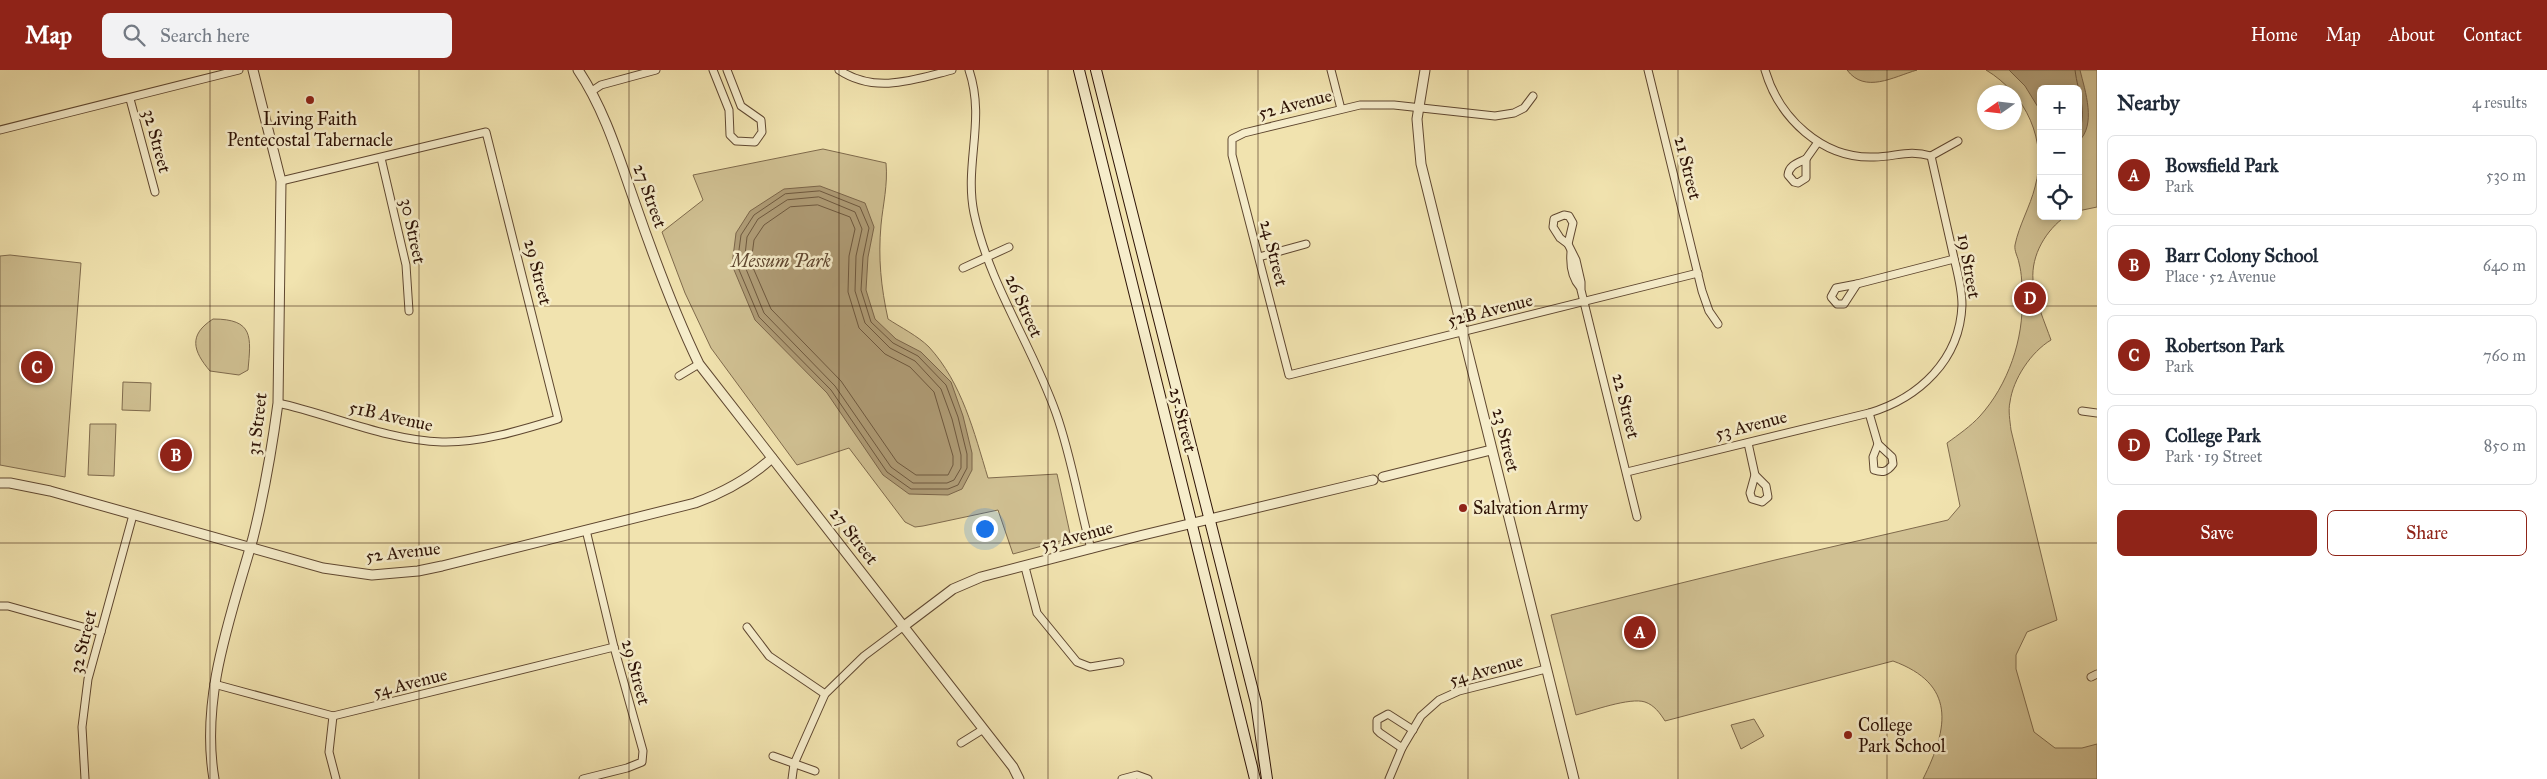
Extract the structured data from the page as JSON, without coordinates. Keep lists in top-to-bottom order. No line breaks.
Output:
{"streets":{"main road":["25 Street"],"street":["52 Avenue","32 Street","21 Street","27 Street","30 Street","24 Street","19 Street","29 Street","26 Street","52B Avenue","22 Street","51B Avenue","31 Street","53 Avenue","23 Street","54 Avenue"]},"crossings":[["52 Avenue","32 Street"],["52 Avenue","27 Street"],["52 Avenue","24 Street"],["52 Avenue","29 Street"],["52 Avenue","31 Street"],["52 Avenue","23 Street"],["21 Street","52B Avenue"],["27 Street","53 Avenue"],["30 Street","29 Street"],["24 Street","52B Avenue"],["19 Street","53 Avenue"],["29 Street","51B Avenue"],["29 Street","54 Avenue"],["26 Street","53 Avenue"],["52B Avenue","22 Street"],["52B Avenue","23 Street"],["22 Street","53 Avenue"],["51B Avenue","31 Street"],["25 Street","53 Avenue"],["31 Street","54 Avenue"],["23 Street","54 Avenue"]],"parks":["Messum Park"],"places":["Living Faith Pentecostal Tabernacle","Salvation Army","College Park School"],"north":"left","page":{"header":"Map","search":"Search here","nav":["Home","Map","About","Contact"],"heading":["Nearby","4 results"],"map_buttons":["+","−"],"list":[{"mark":"A","name":"Bowsfield Park","note":"Park","value":"530 m"},{"mark":"B","name":"Barr Colony School","note":"Place · 52 Avenue","value":"640 m"},{"mark":"C","name":"Robertson Park","note":"Park","value":"760 m"},{"mark":"D","name":"College Park","note":"Park · 19 Street","value":"850 m"}],"pins":["D","C","B","A"],"buttons":["Save","Share"]}}
